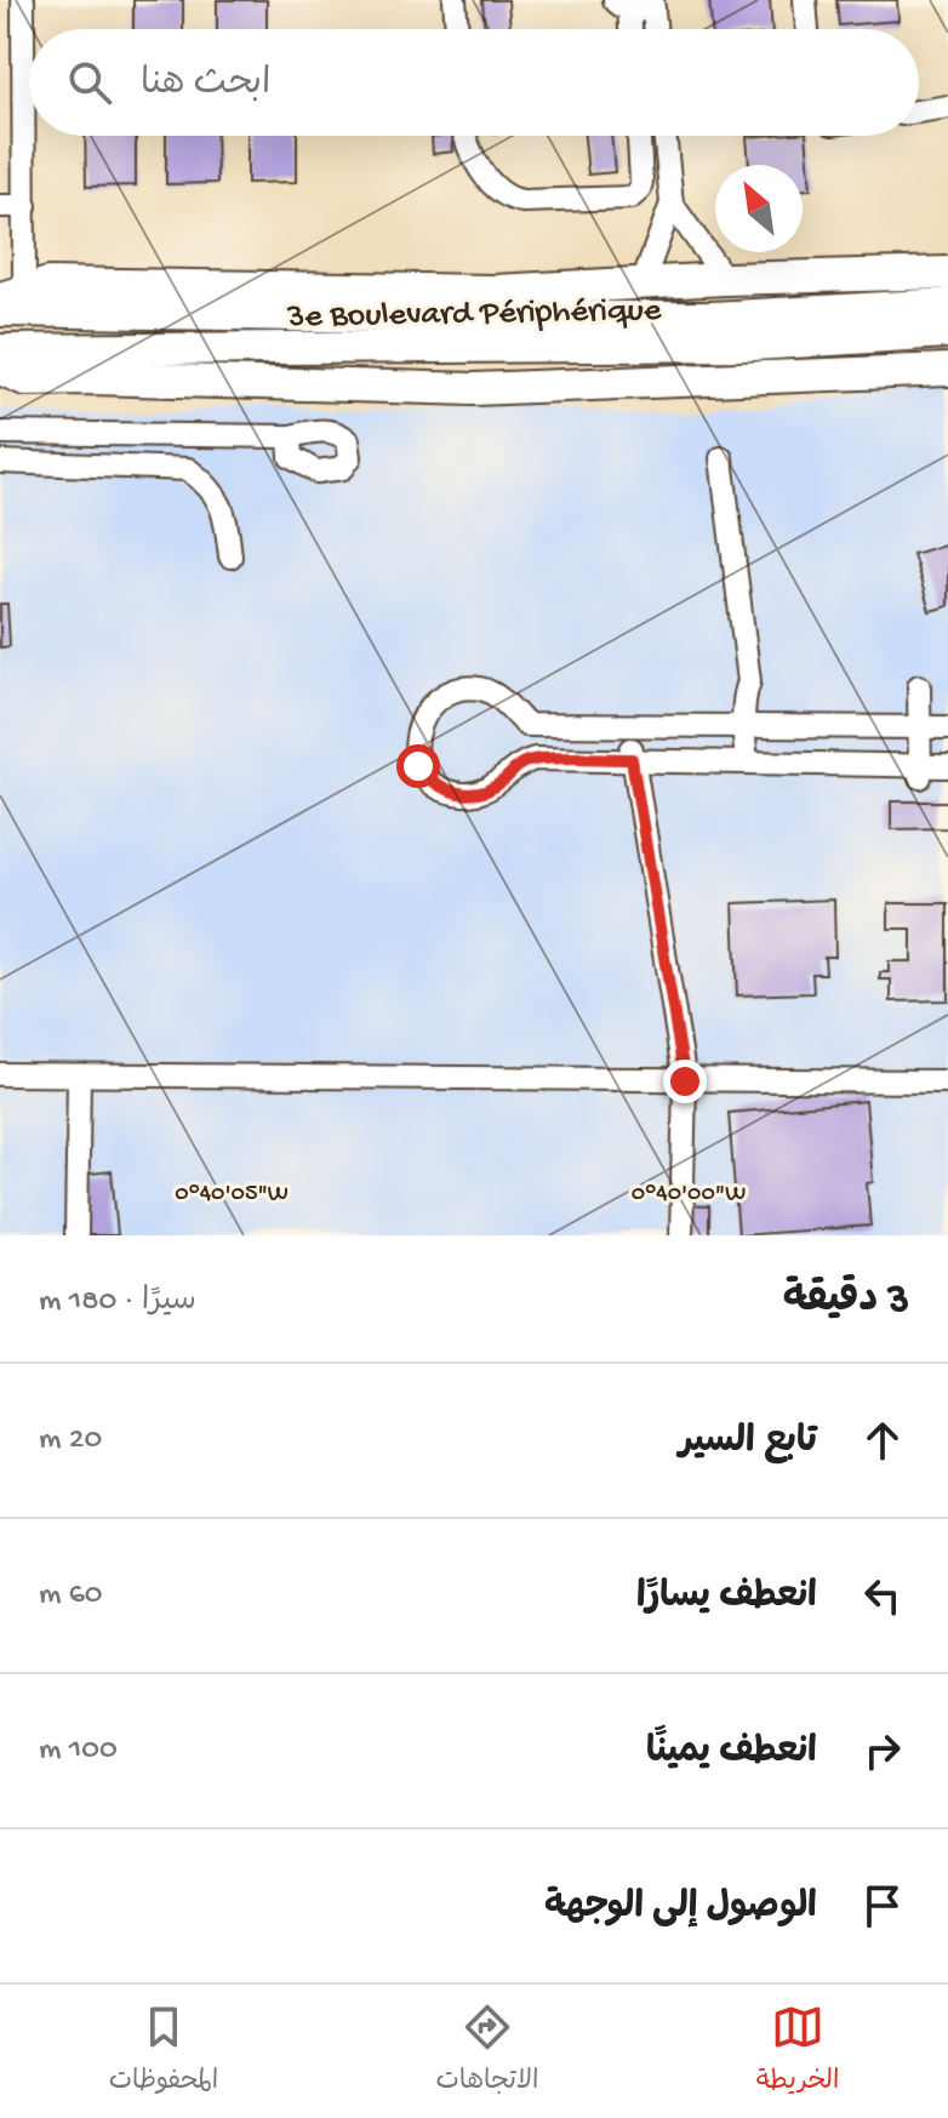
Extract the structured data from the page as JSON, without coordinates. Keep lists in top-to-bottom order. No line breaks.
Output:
{"streets":{"highway":["3e Boulevard Périphérique"]},"north":"top left","page":{"search":"ابحث هنا","heading":["3 دقيقة","سيرًا · 180 m"],"list":[["تابع السير","20 m"],["انعطف يسارًا","60 m"],["انعطف يمينًا","100 m"],"الوصول إلى الوجهة"],"nav":["الخريطة","الاتجاهات","المحفوظات"]},"coordinates":["0°40'05\"W","0°40'00\"W"]}
